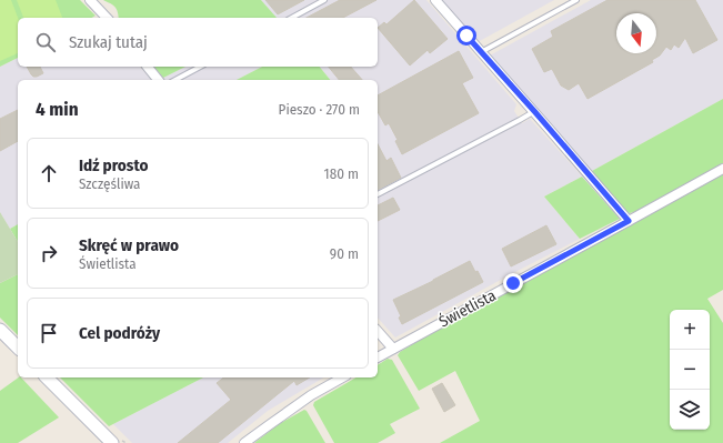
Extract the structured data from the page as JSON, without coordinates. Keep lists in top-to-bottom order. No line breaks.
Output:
{"streets":{"street":["Świetlista"]},"north":"bottom","page":{"search":"Szukaj tutaj","heading":["4 min","Pieszo · 270 m"],"list":[["Idź prosto","Szczęśliwa","180 m"],["Skręć w prawo","Świetlista","90 m"],"Cel podróży"],"map_buttons":["+","−"]}}
